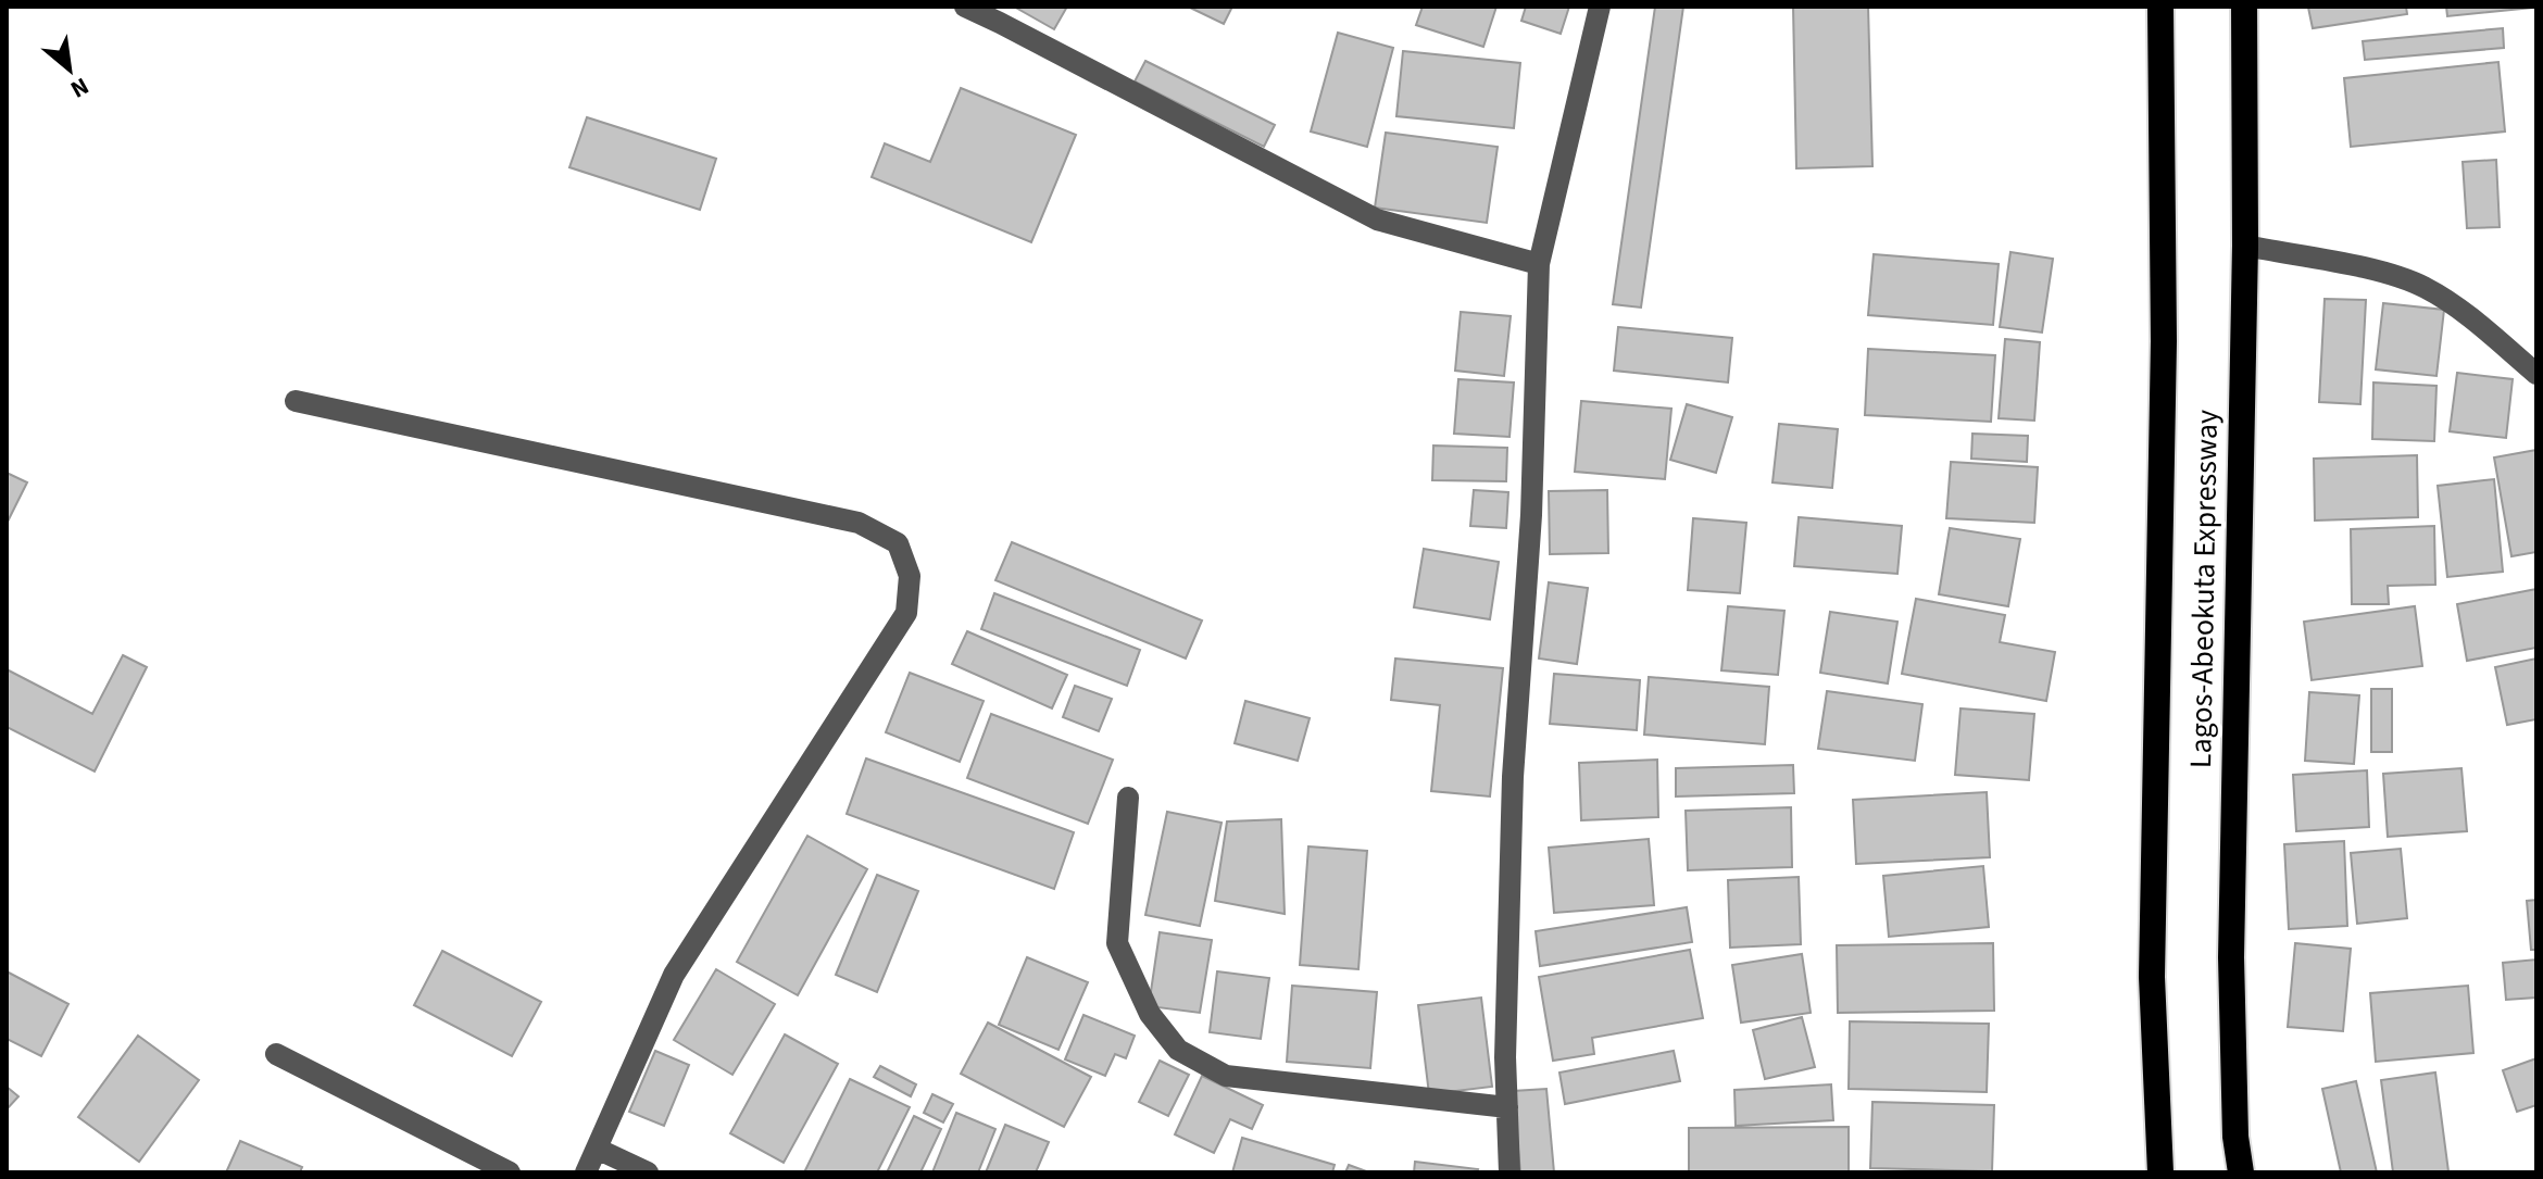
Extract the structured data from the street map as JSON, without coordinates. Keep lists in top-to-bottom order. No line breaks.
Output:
{"streets":{"highway":["Lagos-Abeokuta Expressway"]},"north":"bottom right"}
